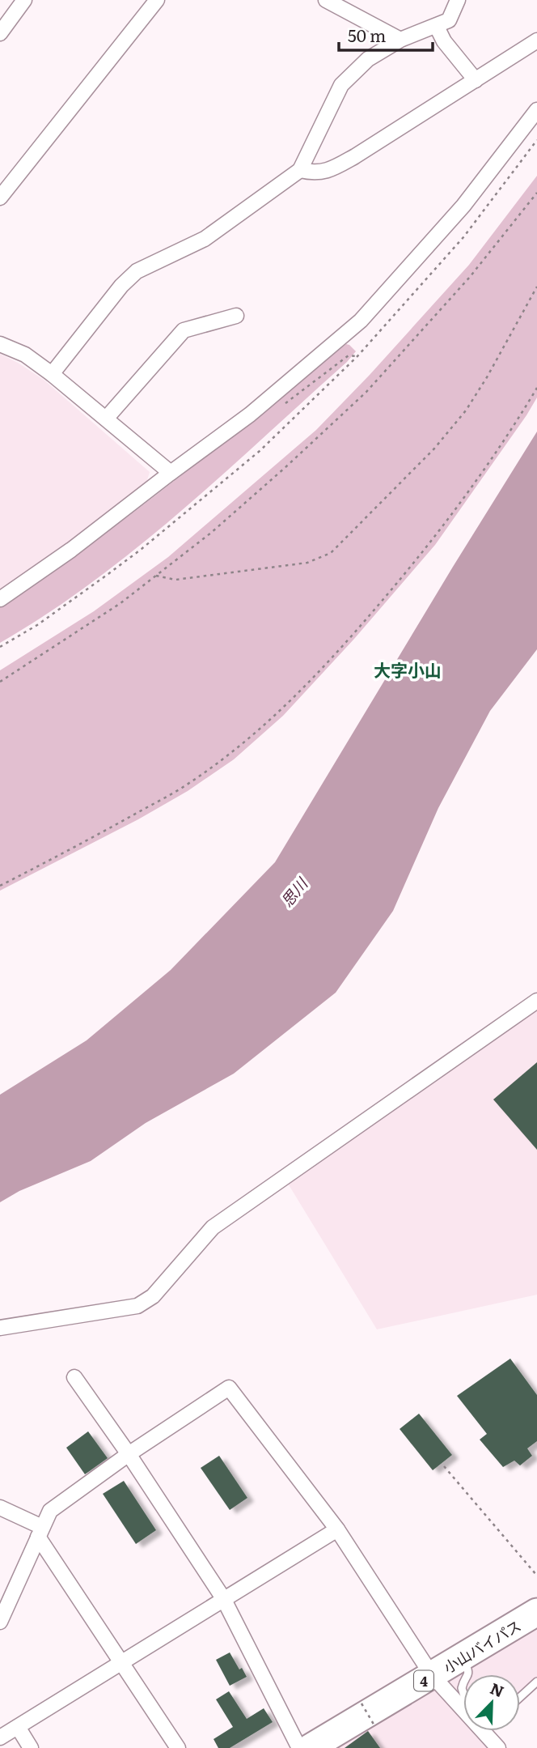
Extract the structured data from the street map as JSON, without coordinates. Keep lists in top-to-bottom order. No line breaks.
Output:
{"streets":{"highway":["小山バイパス","4"]},"districts":["大字小山"],"water":["思川"],"scale_bar":"50 m","north":"top right"}
